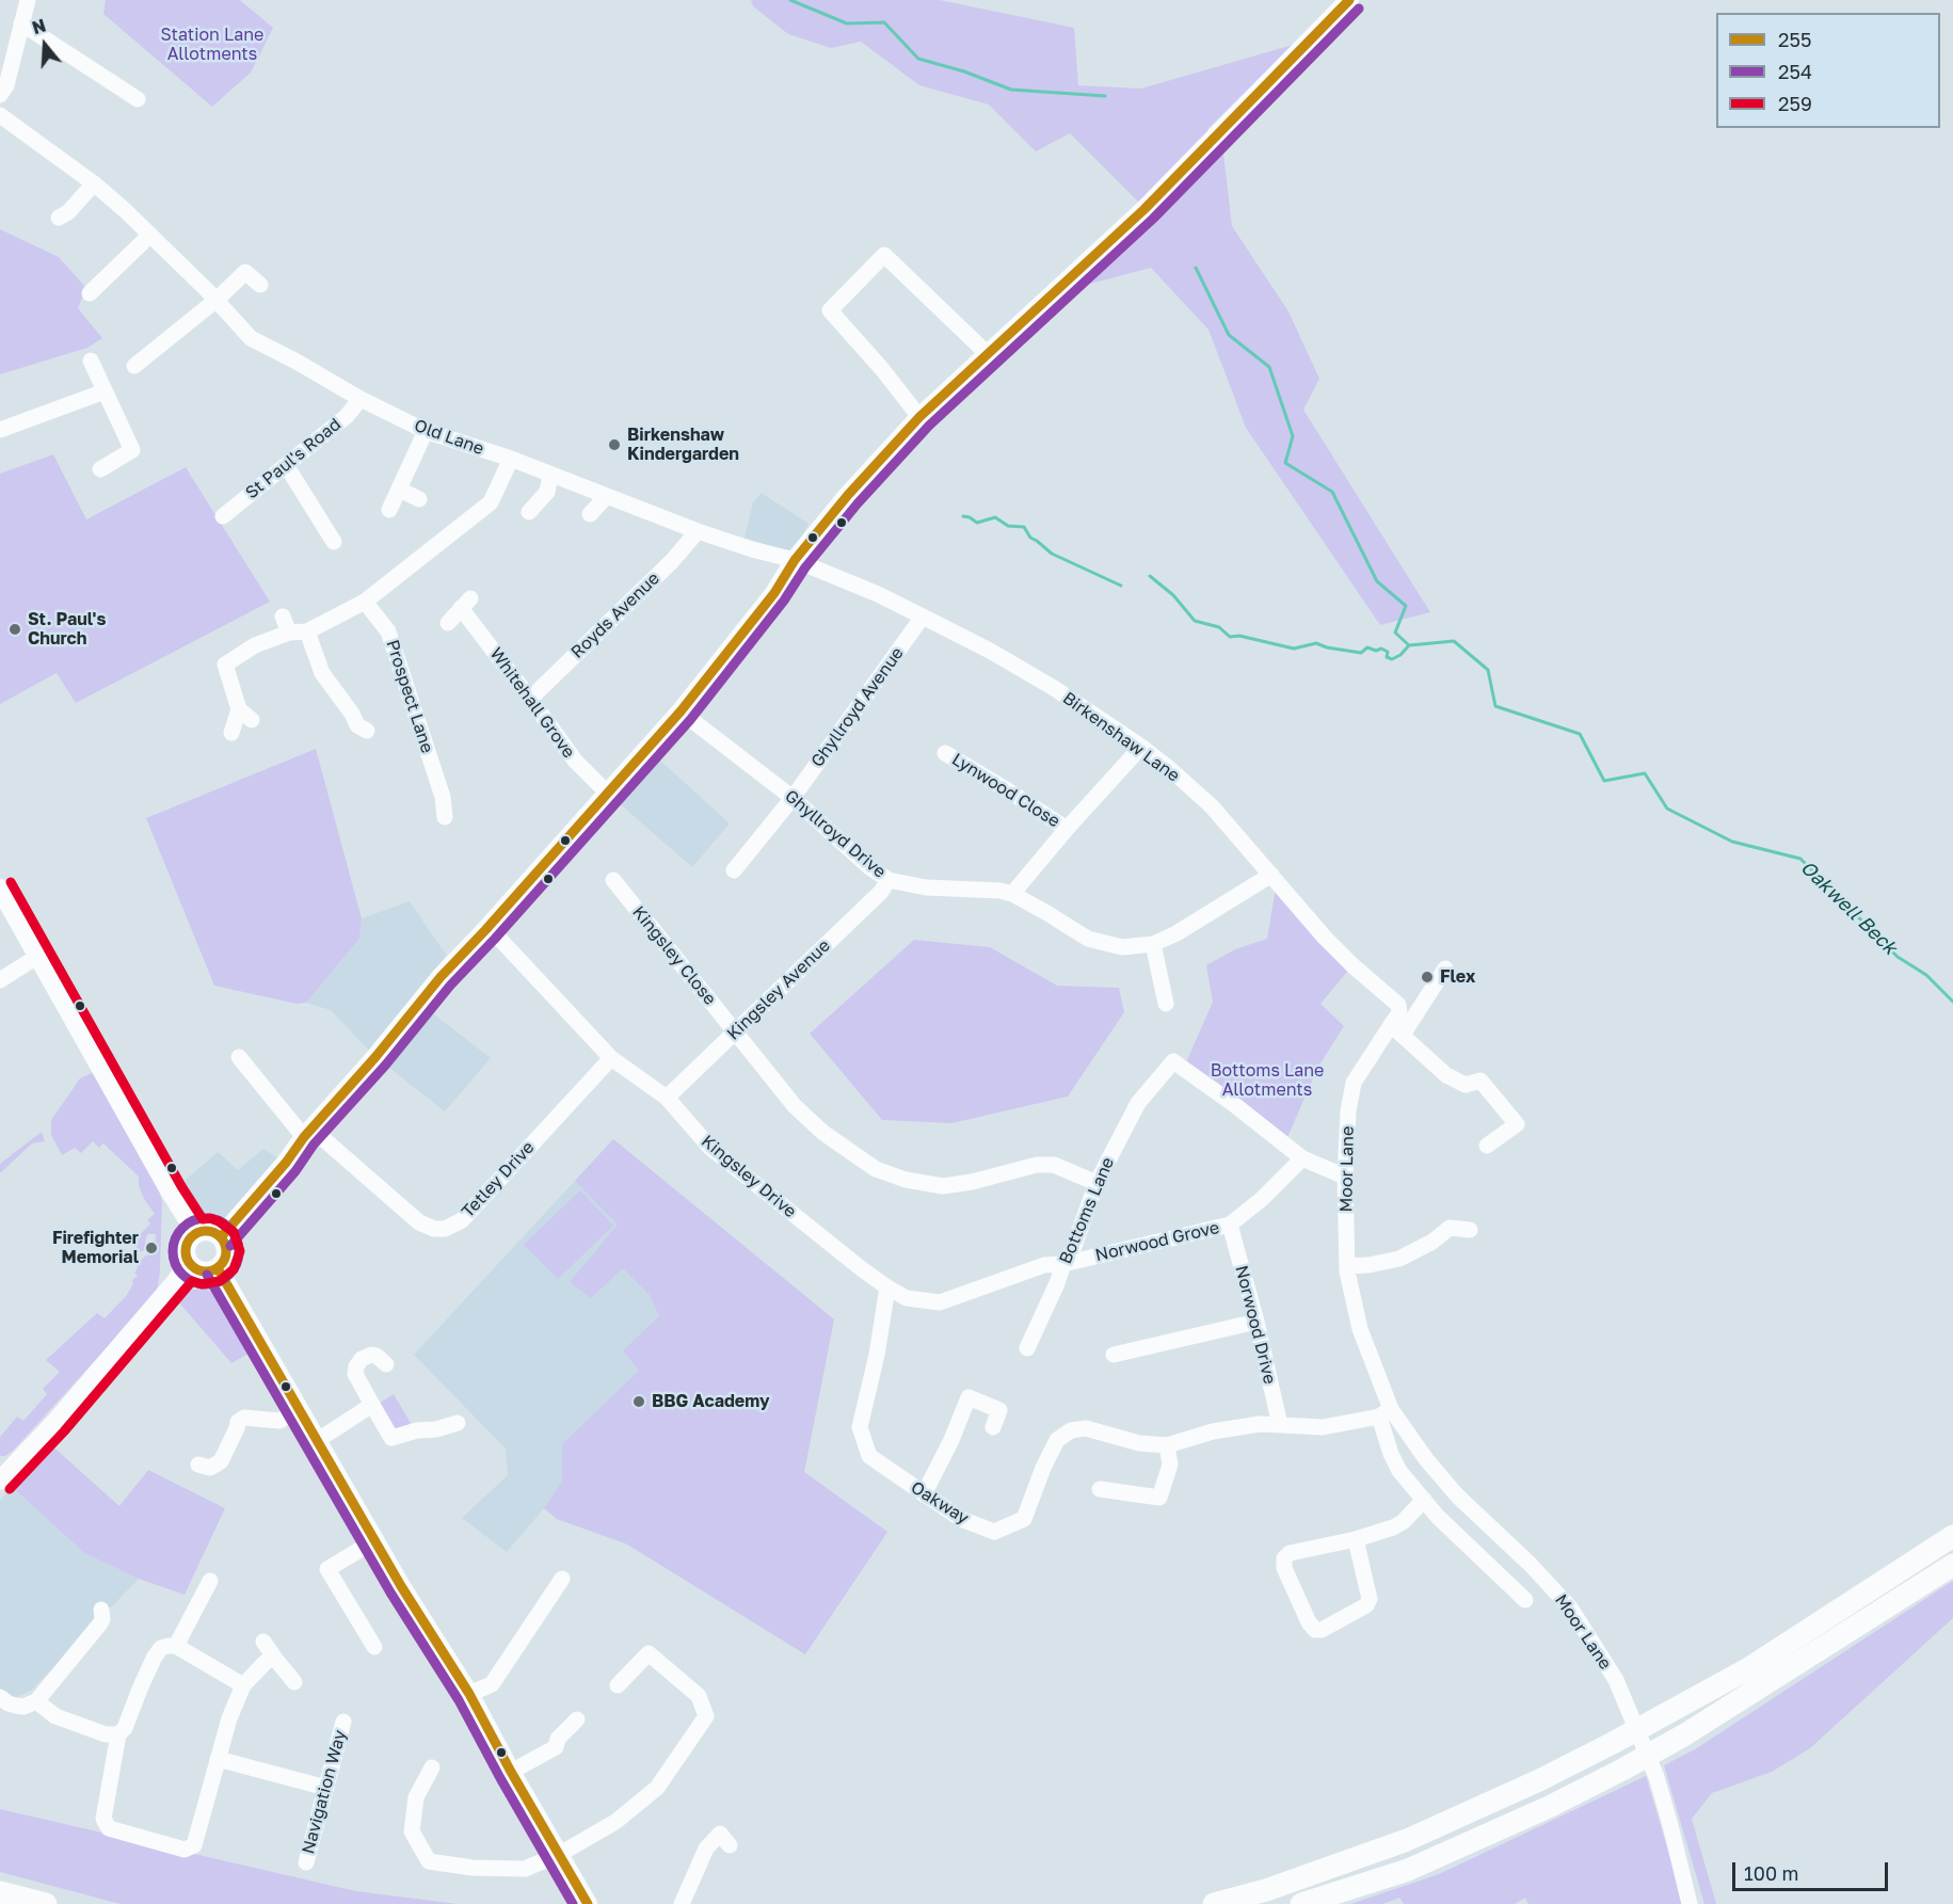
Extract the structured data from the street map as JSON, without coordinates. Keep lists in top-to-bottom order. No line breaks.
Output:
{"streets":{"street":["Old Lane","St Paul's Road","Royds Avenue","Prospect Lane","Whitehall Grove","Ghyllroyd Avenue","Birkenshaw Lane","Lynwood Close","Ghyllroyd Drive","Kingsley Close","Kingsley Avenue","Moor Lane","Kingsley Drive","Tetley Drive","Bottoms Lane","Norwood Grove","Norwood Drive","Oakway","Navigation Way"]},"crossings":[["Old Lane","St Paul's Road"],["Old Lane","Royds Avenue"],["Old Lane","Birkenshaw Lane"],["Royds Avenue","Whitehall Grove"],["Ghyllroyd Avenue","Birkenshaw Lane"],["Ghyllroyd Avenue","Ghyllroyd Drive"],["Birkenshaw Lane","Moor Lane"],["Ghyllroyd Drive","Kingsley Avenue"],["Kingsley Close","Kingsley Avenue"],["Kingsley Close","Bottoms Lane"],["Kingsley Avenue","Kingsley Drive"],["Moor Lane","Bottoms Lane"],["Kingsley Drive","Tetley Drive"],["Kingsley Drive","Bottoms Lane"],["Kingsley Drive","Norwood Grove"],["Kingsley Drive","Oakway"],["Bottoms Lane","Norwood Grove"],["Norwood Grove","Norwood Drive"]],"water":["Oakwell Beck"],"parks":["Station Lane Allotments","Bottoms Lane Allotments"],"places":["Birkenshaw Kindergarden","St. Paul's Church","Flex","Firefighter Memorial","BBG Academy"],"lines":["transit line 255","transit line 254","transit line 259"],"legend":["255","254","259"],"scale_bar":"100 m","north":"top"}
